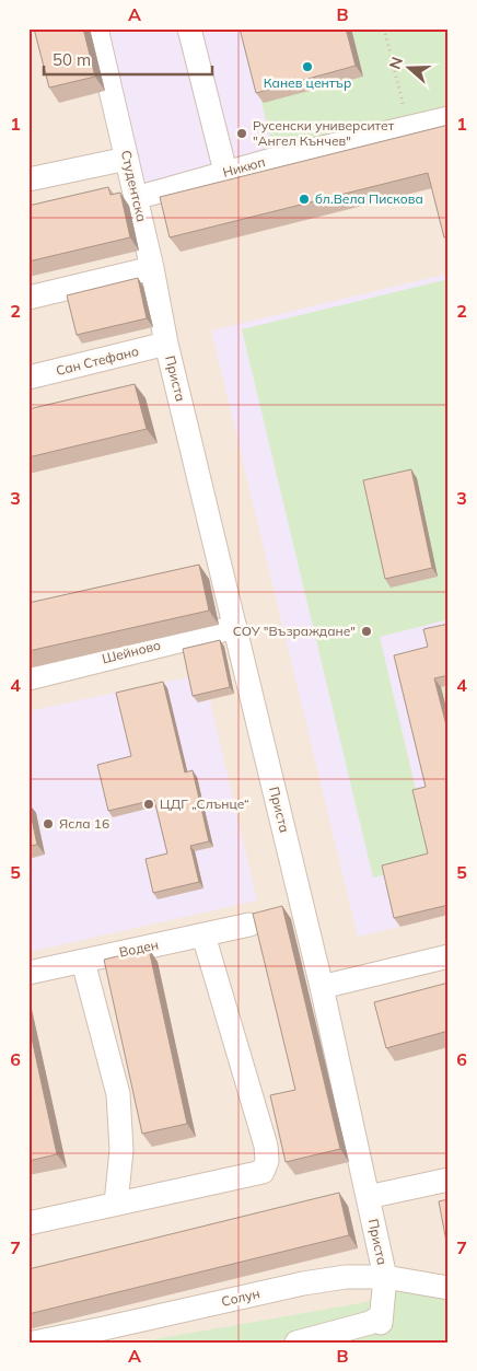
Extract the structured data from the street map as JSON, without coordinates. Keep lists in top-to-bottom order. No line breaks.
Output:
{"streets":{"street":["Никюп","Студентска","Сан Стефано","Приста","Шейново","Воден","Солун"]},"crossings":[["Никюп","Студентска"],["Студентска","Сан Стефано"],["Студентска","Приста"],["Сан Стефано","Приста"],["Приста","Шейново"],["Приста","Солун"]],"places":["Канев център","Русенски университет \"Ангел Кънчев\"","бл.Вела Пискова","СОУ \"Възраждане\"","ЦДГ „Слънце“","Ясла 16"],"scale_bar":"50 m","north":"left","grid":{"columns":["A","B"],"rows":["1","2","3","4","5","6","7"]}}
